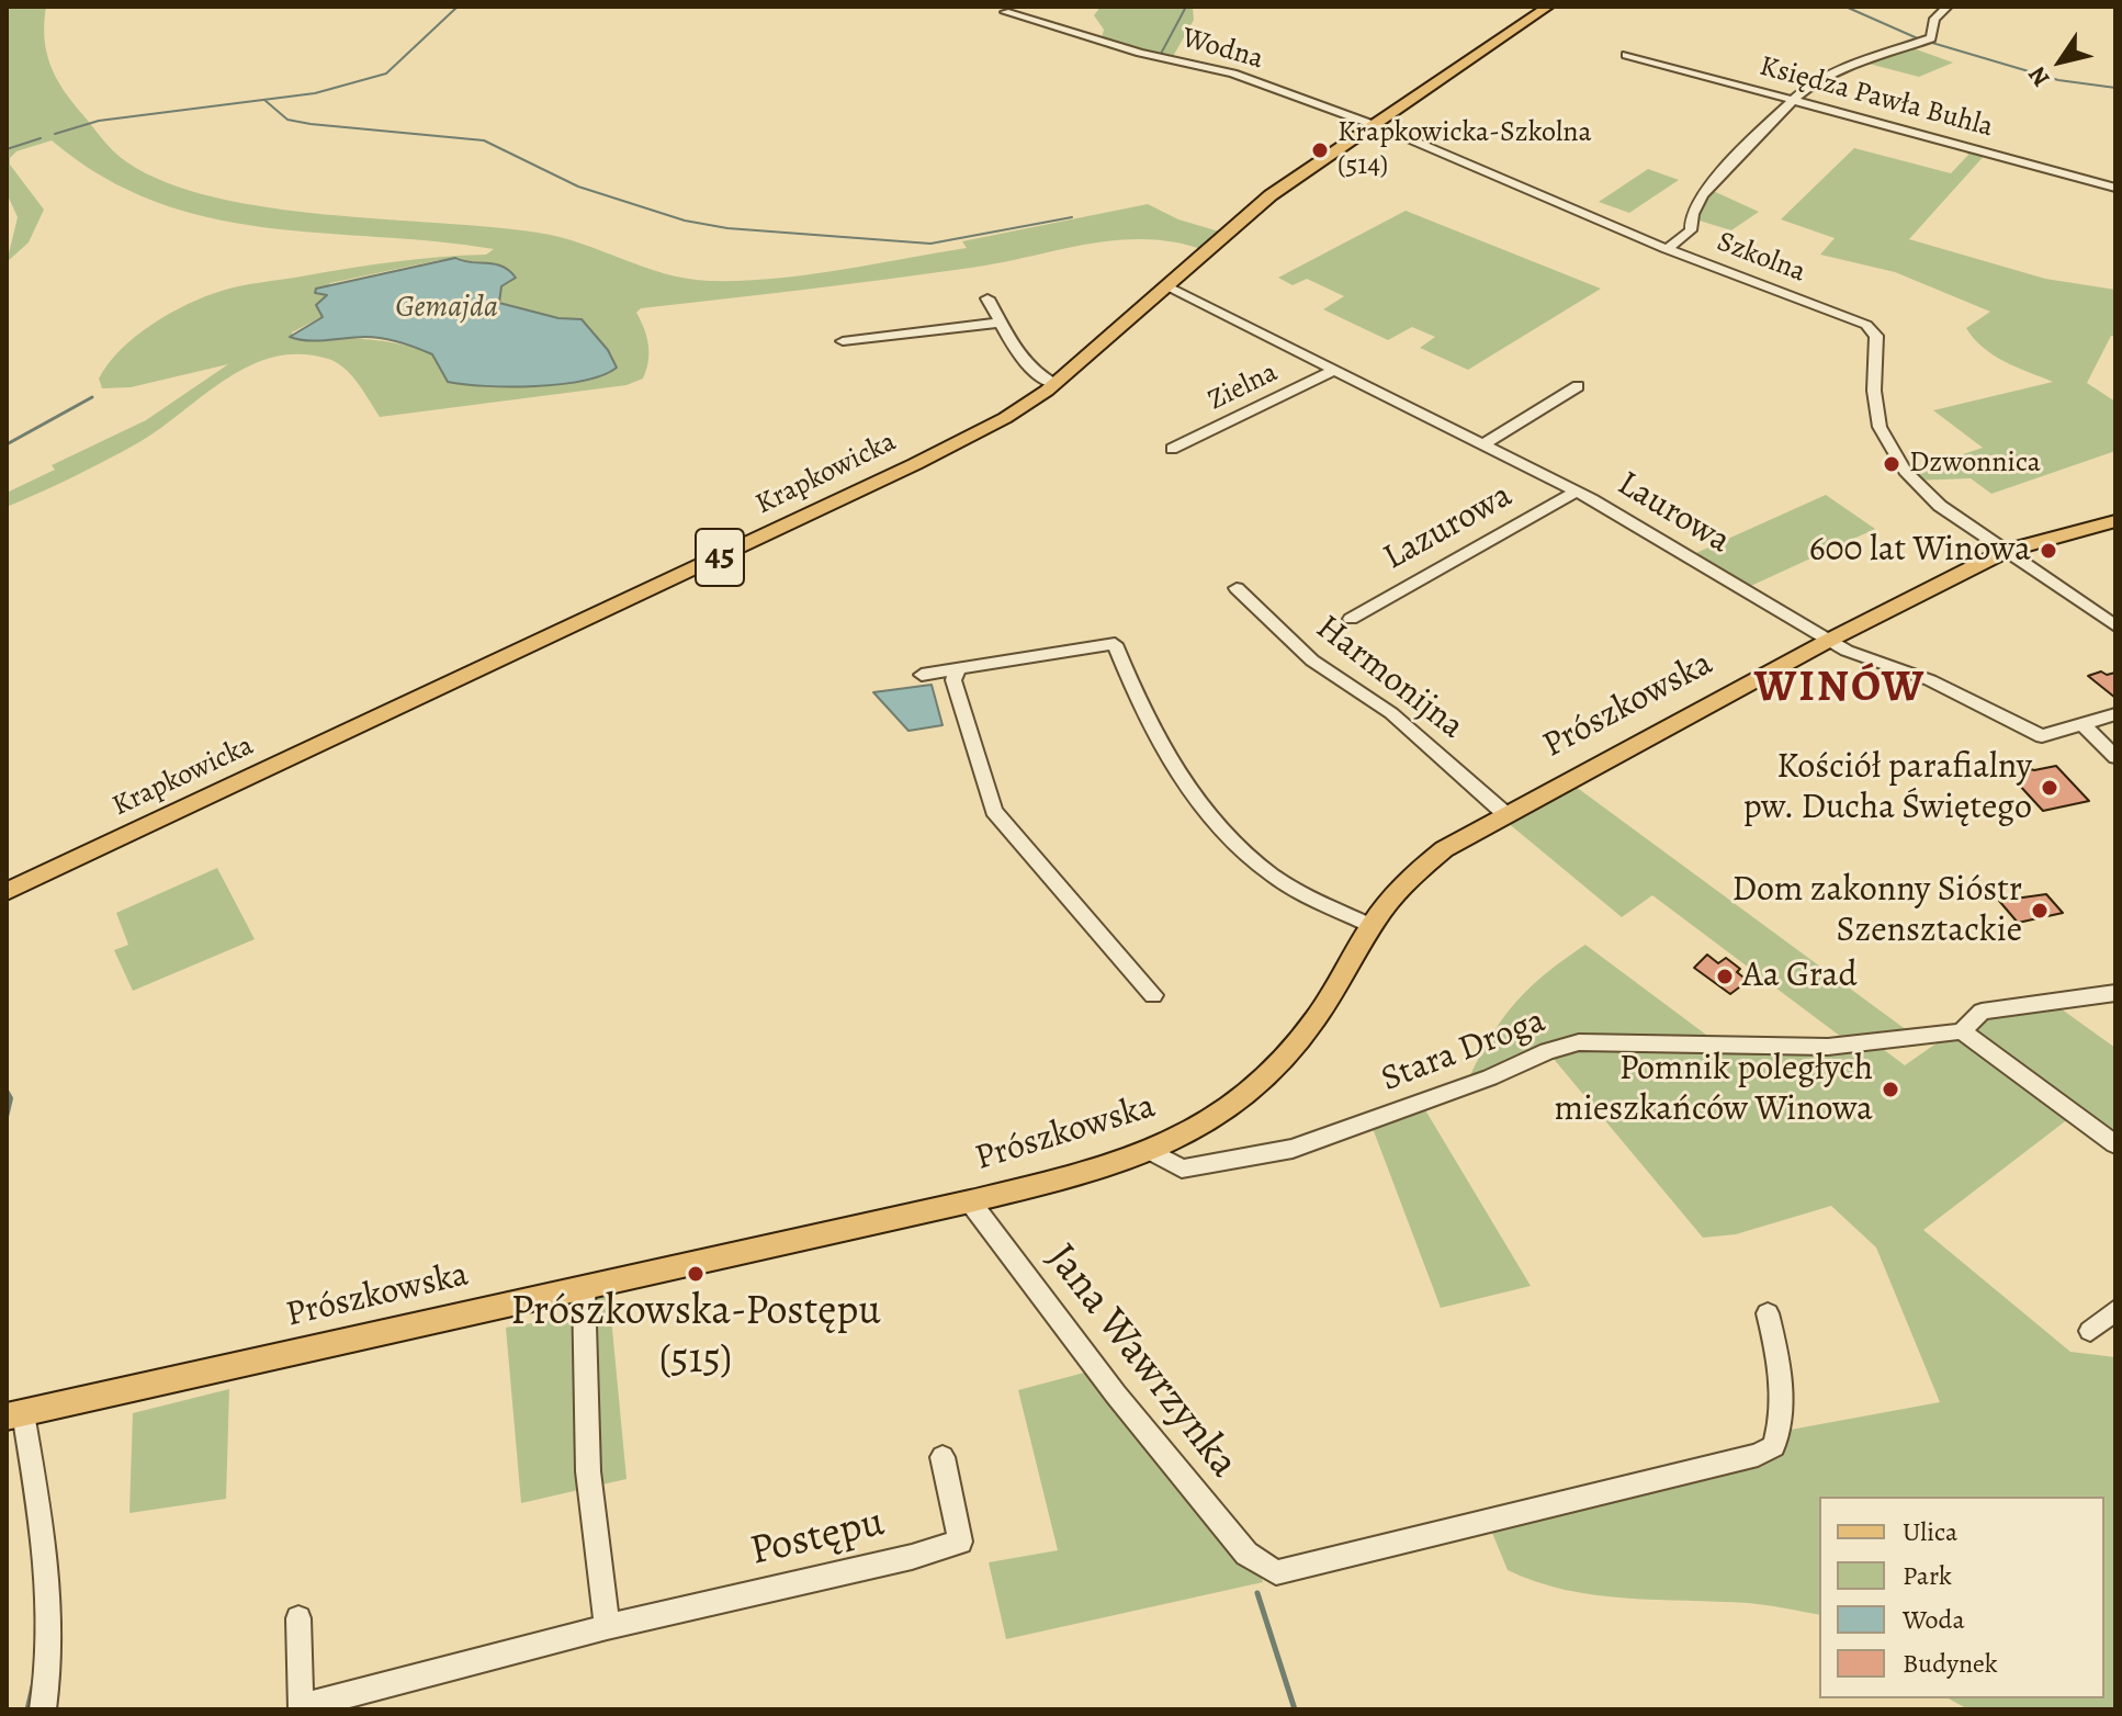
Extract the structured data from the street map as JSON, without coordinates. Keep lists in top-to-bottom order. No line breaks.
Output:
{"streets":{"main road":["Krapkowicka","45","Prószkowska"],"street":["Wodna","Księdza Pawła Buhla","Szkolna","Zielna","Laurowa","Lazurowa","Harmonijna","Stara Droga","Jana Wawrzynka","Postępu"]},"crossings":[["Wodna","Szkolna"],["Wodna","Krapkowicka"],["Szkolna","Krapkowicka"],["Szkolna","Prószkowska"],["Zielna","Laurowa"],["Krapkowicka","Laurowa"],["Laurowa","Lazurowa"],["Laurowa","Prószkowska"],["Harmonijna","Prószkowska"],["Prószkowska","Stara Droga"],["Prószkowska","Jana Wawrzynka"]],"districts":["WINÓW"],"water":["Gemajda"],"places":["Krapkowicka-Szkolna (514)","Dzwonnica","600 lat Winowa","Kościół parafialny pw. Ducha Świętego","Dom zakonny Sióstr Szensztackie","Aa Grad","Pomnik poległych mieszkańców Winowa","Prószkowska-Postępu (515)"],"legend":["Ulica","Park","Woda","Budynek"],"north":"bottom left"}
